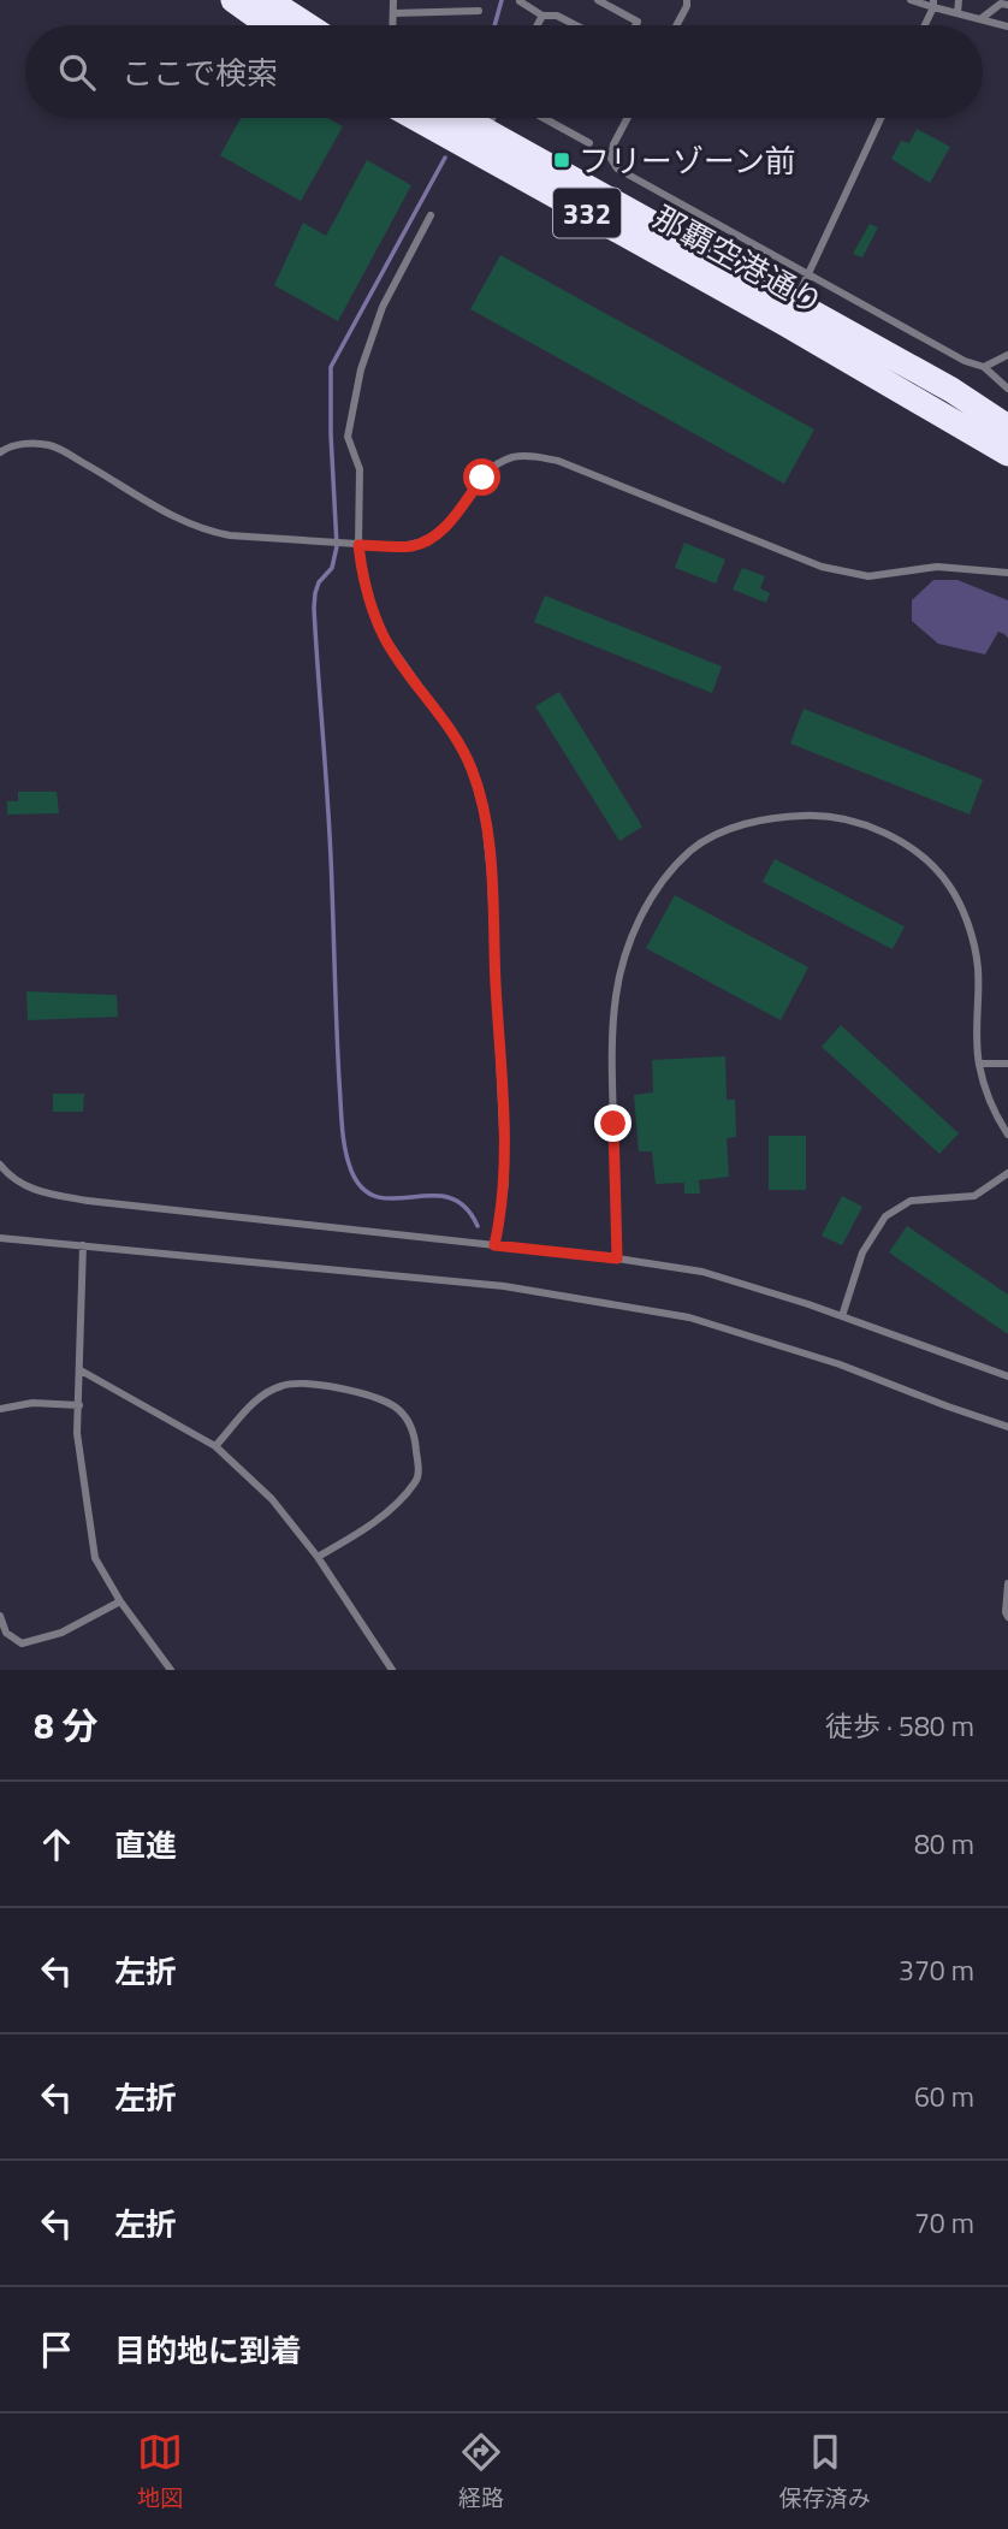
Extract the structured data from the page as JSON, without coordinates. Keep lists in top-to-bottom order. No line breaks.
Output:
{"streets":{"highway":["332","那覇空港通り"]},"places":{"transit":["フリーゾーン前"]},"page":{"search":"ここで検索","heading":["8 分","徒歩 · 580 m"],"list":[["直進","80 m"],["左折","370 m"],["左折","60 m"],["左折","70 m"],"目的地に到着"],"nav":["地図","経路","保存済み"]}}
